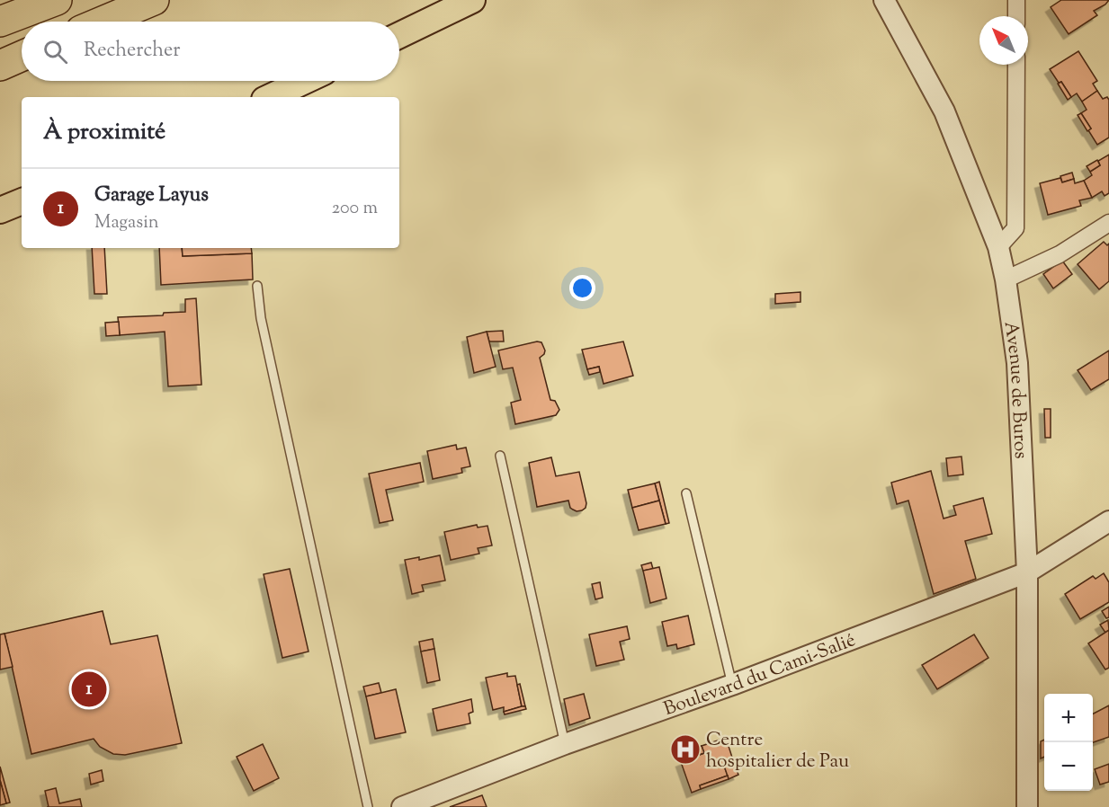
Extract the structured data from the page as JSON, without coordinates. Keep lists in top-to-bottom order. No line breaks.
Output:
{"streets":{"street":["Avenue de Buros","Boulevard du Cami-Salié"]},"crossings":[["Avenue de Buros","Boulevard du Cami-Salié"]],"places":{"hospital":["Centre hospitalier de Pau"]},"north":"top left","page":{"search":"Rechercher","heading":"À proximité","list":[{"mark":"1","name":"Garage Layus","note":"Magasin","value":"200 m"}],"pins":"1","map_buttons":["+","−"]}}
